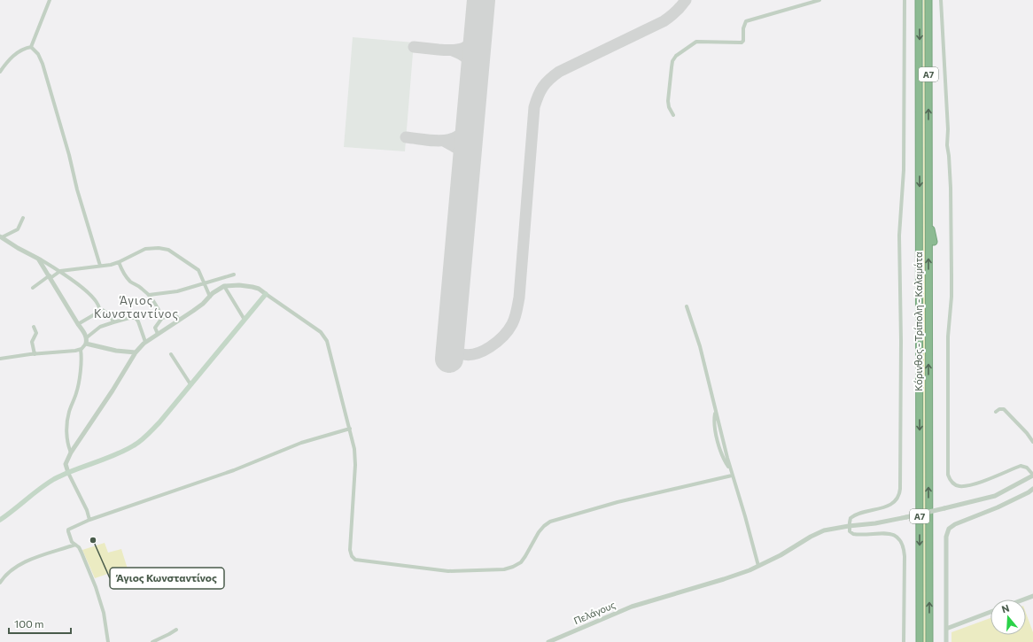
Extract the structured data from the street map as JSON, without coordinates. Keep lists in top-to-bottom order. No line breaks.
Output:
{"streets":{"highway":["Α7","Κόρινθος - Τρίπολη - Καλαμάτα"],"street":["Πελάγους"]},"districts":["Άγιος Κωνσταντίνος"],"places":["Άγιος Κωνσταντίνος"],"scale_bar":"100 m","north":"top"}
